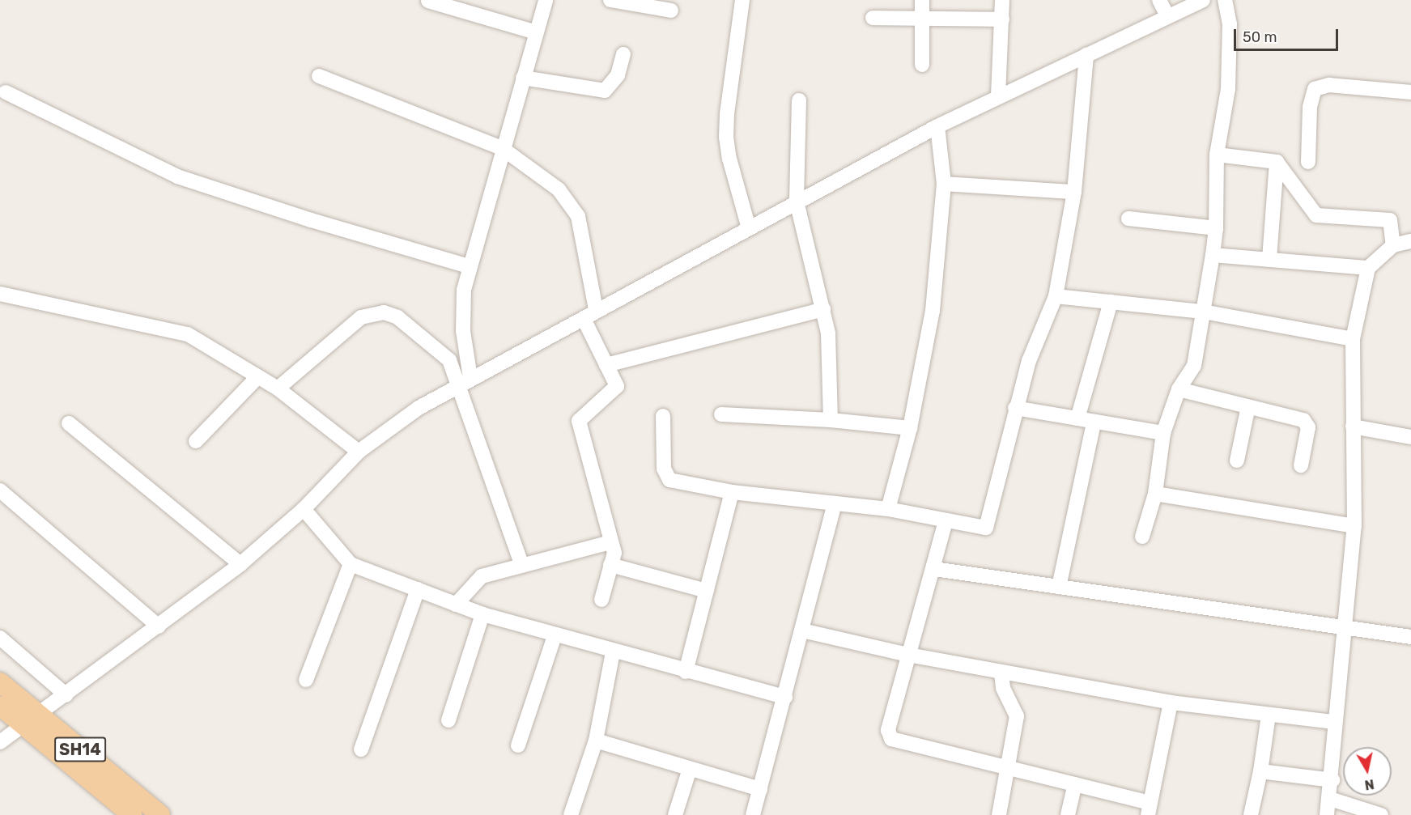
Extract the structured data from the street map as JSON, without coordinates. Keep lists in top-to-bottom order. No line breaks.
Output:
{"streets":{"main road":["SH14"]},"scale_bar":"50 m","north":"bottom"}
